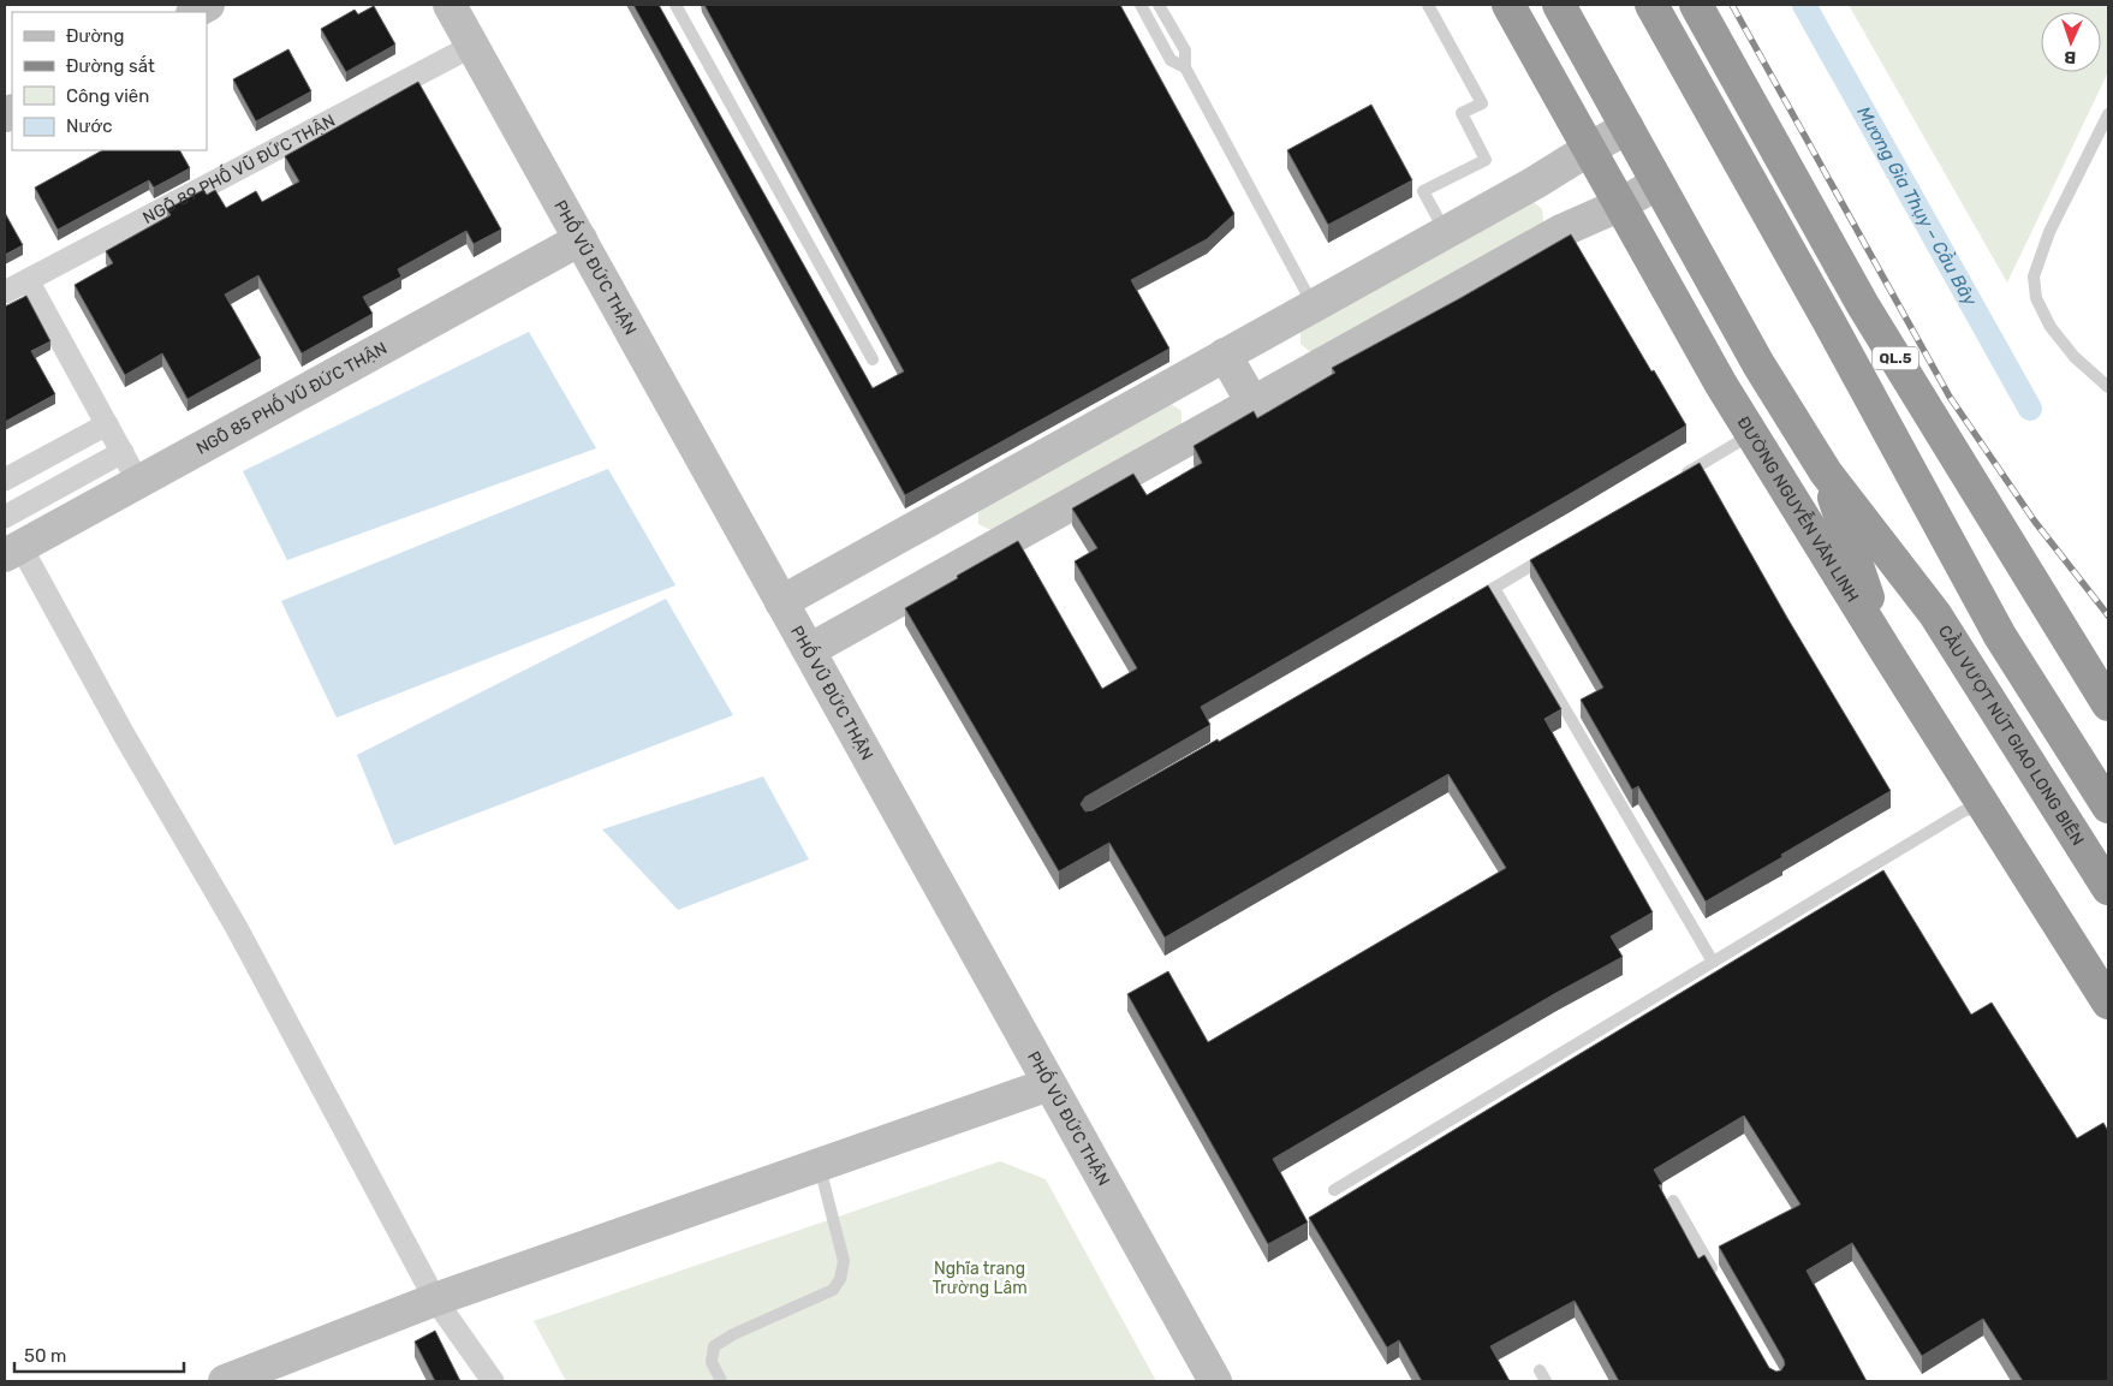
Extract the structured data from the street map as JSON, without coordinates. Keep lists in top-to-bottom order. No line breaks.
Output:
{"streets":{"highway":["QL.5","ĐƯỜNG NGUYỄN VĂN LINH","CẦU VƯỢT NÚT GIAO LONG BIÊN"],"street":["NGÕ 89 PHỐ VŨ ĐỨC THẬN","PHỐ VŨ ĐỨC THẬN","NGÕ 85 PHỐ VŨ ĐỨC THẬN"]},"crossings":[["NGÕ 89 PHỐ VŨ ĐỨC THẬN","PHỐ VŨ ĐỨC THẬN"],["PHỐ VŨ ĐỨC THẬN","NGÕ 85 PHỐ VŨ ĐỨC THẬN"]],"water":["Mương Gia Thụy – Cầu Bây"],"parks":["Nghĩa trang Trường Lâm"],"legend":["Đường","Đường sắt","Công viên","Nước"],"scale_bar":"50 m","north":"bottom"}
